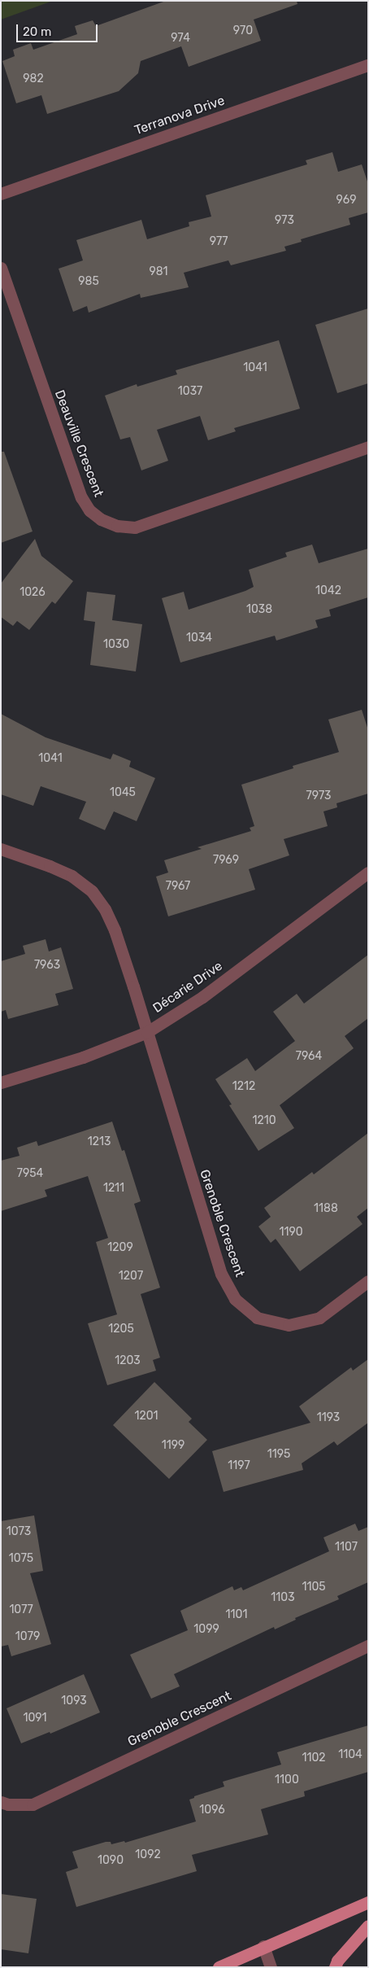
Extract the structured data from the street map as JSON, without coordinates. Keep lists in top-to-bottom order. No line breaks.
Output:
{"streets":{"street":["Terranova Drive","Deauville Crescent","Décarie Drive","Grenoble Crescent"]},"crossings":[["Décarie Drive","Grenoble Crescent"]],"house_numbers":["970","974","982","969","973","977","981","985","1041","1037","1042","1026","1038","1034","1030","1041","1045","7973","7969","7967","7963","7964","1212","1210","1213","7954","1211","1188","1190","1209","1207","1205","1203","1201","1193","1199","1195","1197","1073","1107","1075","1105","1103","1077","1101","1099","1079","1093","1091","1104","1102","1100","1096","1092","1090"],"scale_bar":"20 m"}
